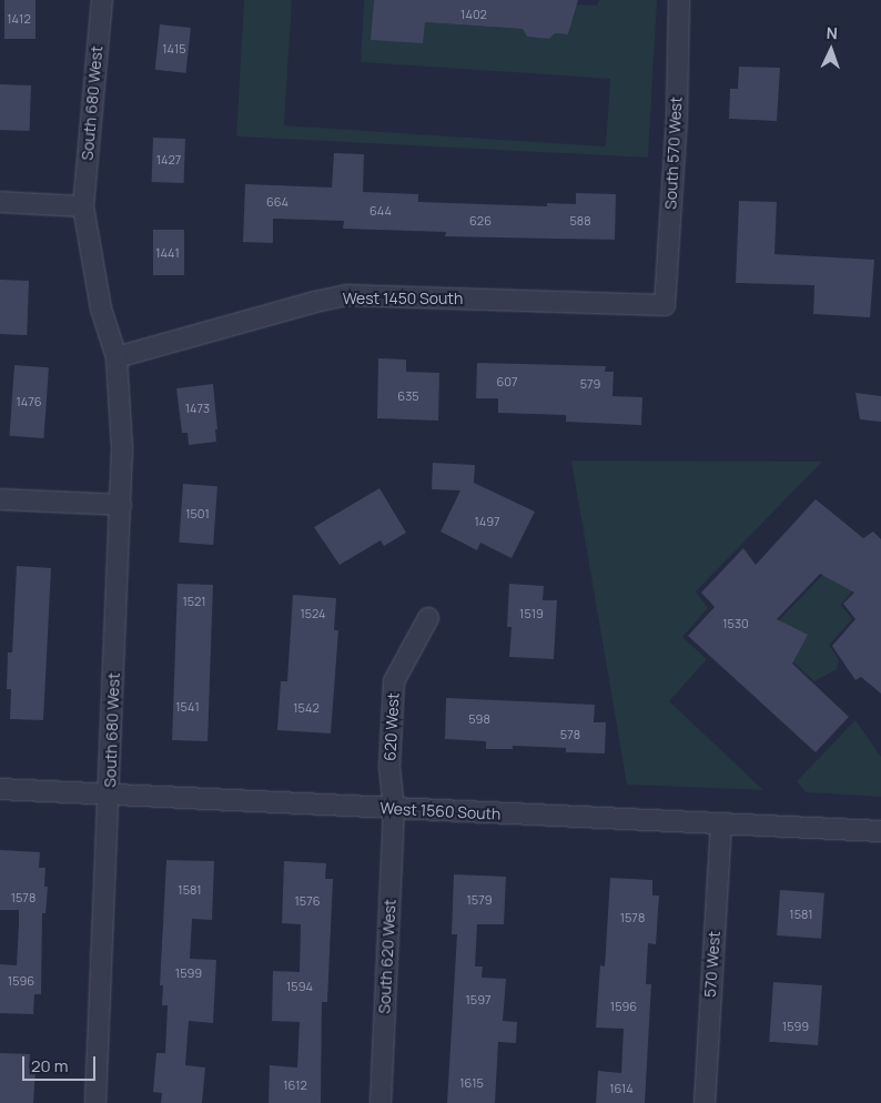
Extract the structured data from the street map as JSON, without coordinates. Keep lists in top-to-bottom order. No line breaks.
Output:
{"streets":{"street":["South 680 West","South 570 West","West 1450 South","620 West","West 1560 South","South 620 West","570 West"]},"crossings":[["South 680 West","West 1450 South"],["South 680 West","West 1560 South"],["South 570 West","West 1450 South"],["620 West","West 1560 South"],["620 West","South 620 West"],["West 1560 South","South 620 West"],["West 1560 South","570 West"]],"house_numbers":["1402","1412","1415","1427","664","644","626","588","1441","607","579","635","1476","1473","1501","1497","1521","1524","1519","1530","1541","1542","598","578","1581","1578","1579","1576","1581","1578","1599","1596","1594","1597","1596","1599","1615","1612","1614"],"scale_bar":"20 m","north":"top"}
